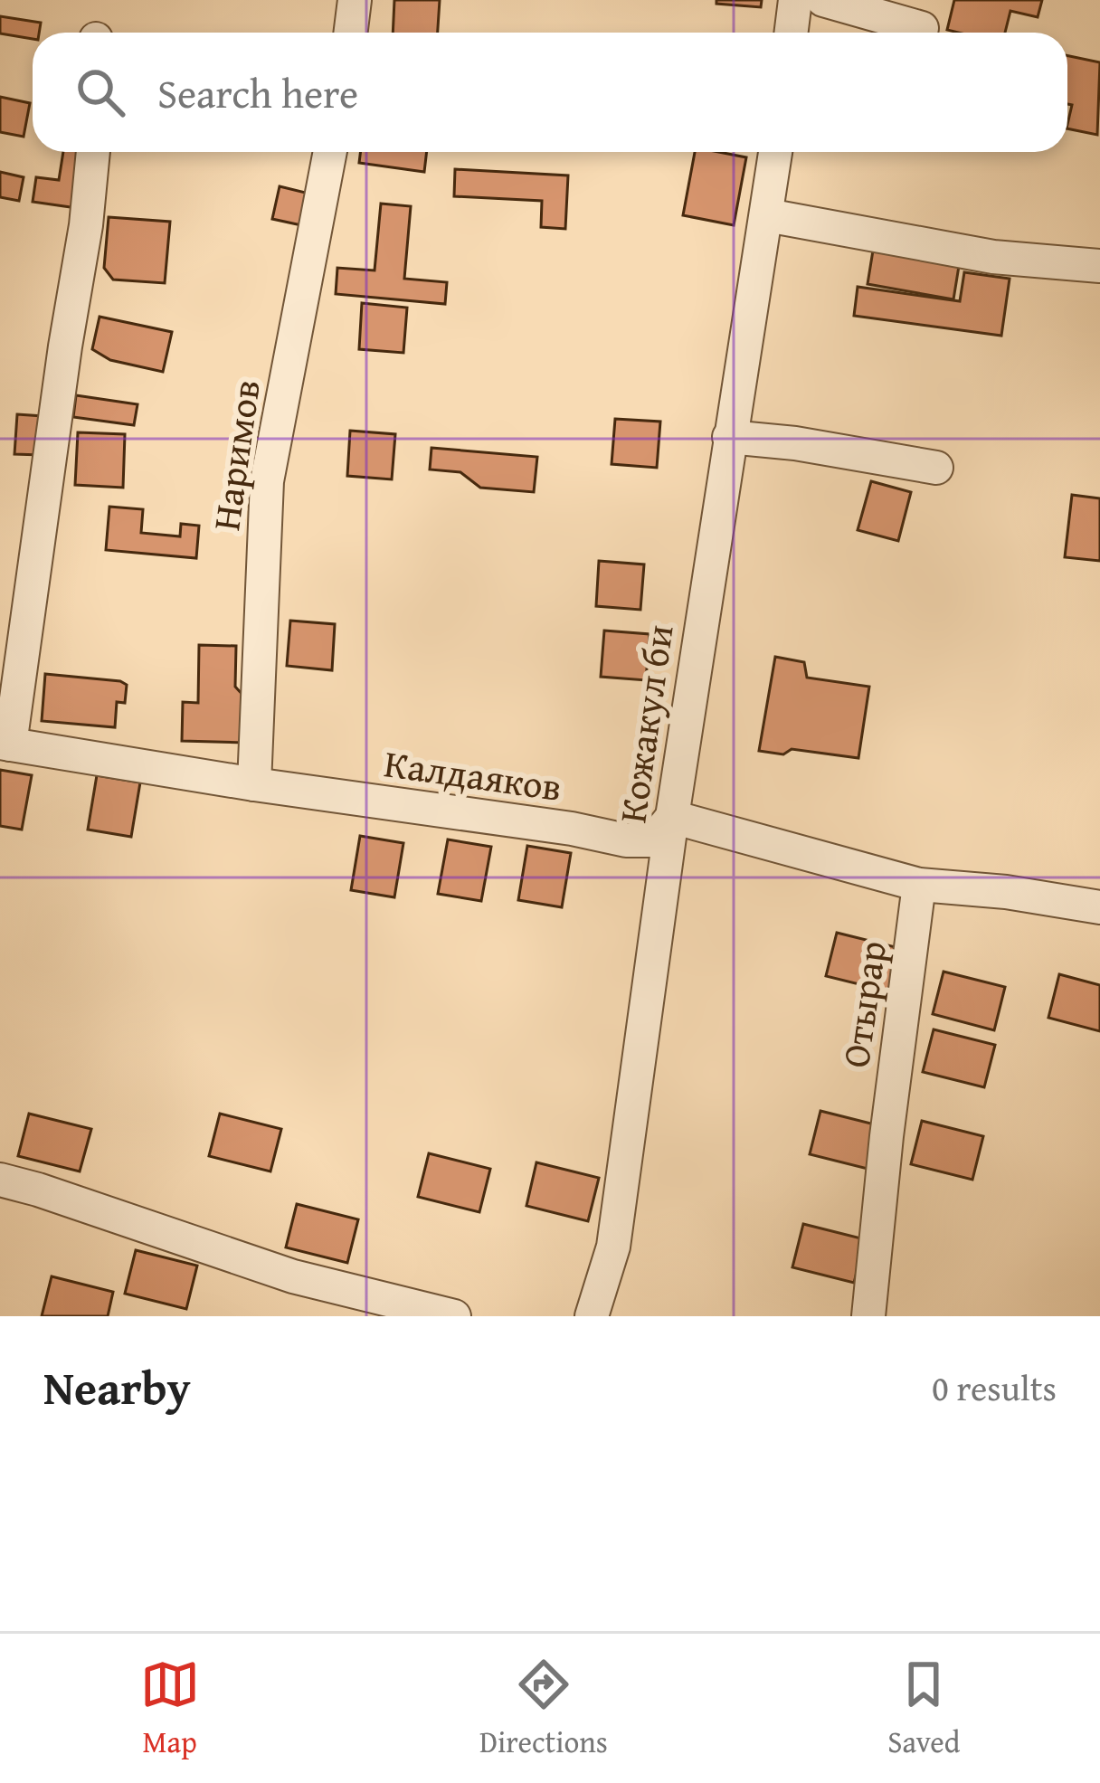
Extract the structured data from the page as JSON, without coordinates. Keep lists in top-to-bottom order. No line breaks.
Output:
{"streets":{"street":["Наримов","Кожакул би","Калдаяков","Отырар"]},"crossings":[["Наримов","Калдаяков"],["Кожакул би","Калдаяков"]],"page":{"search":"Search here","heading":["Nearby","0 results"],"nav":["Map","Directions","Saved"]}}
